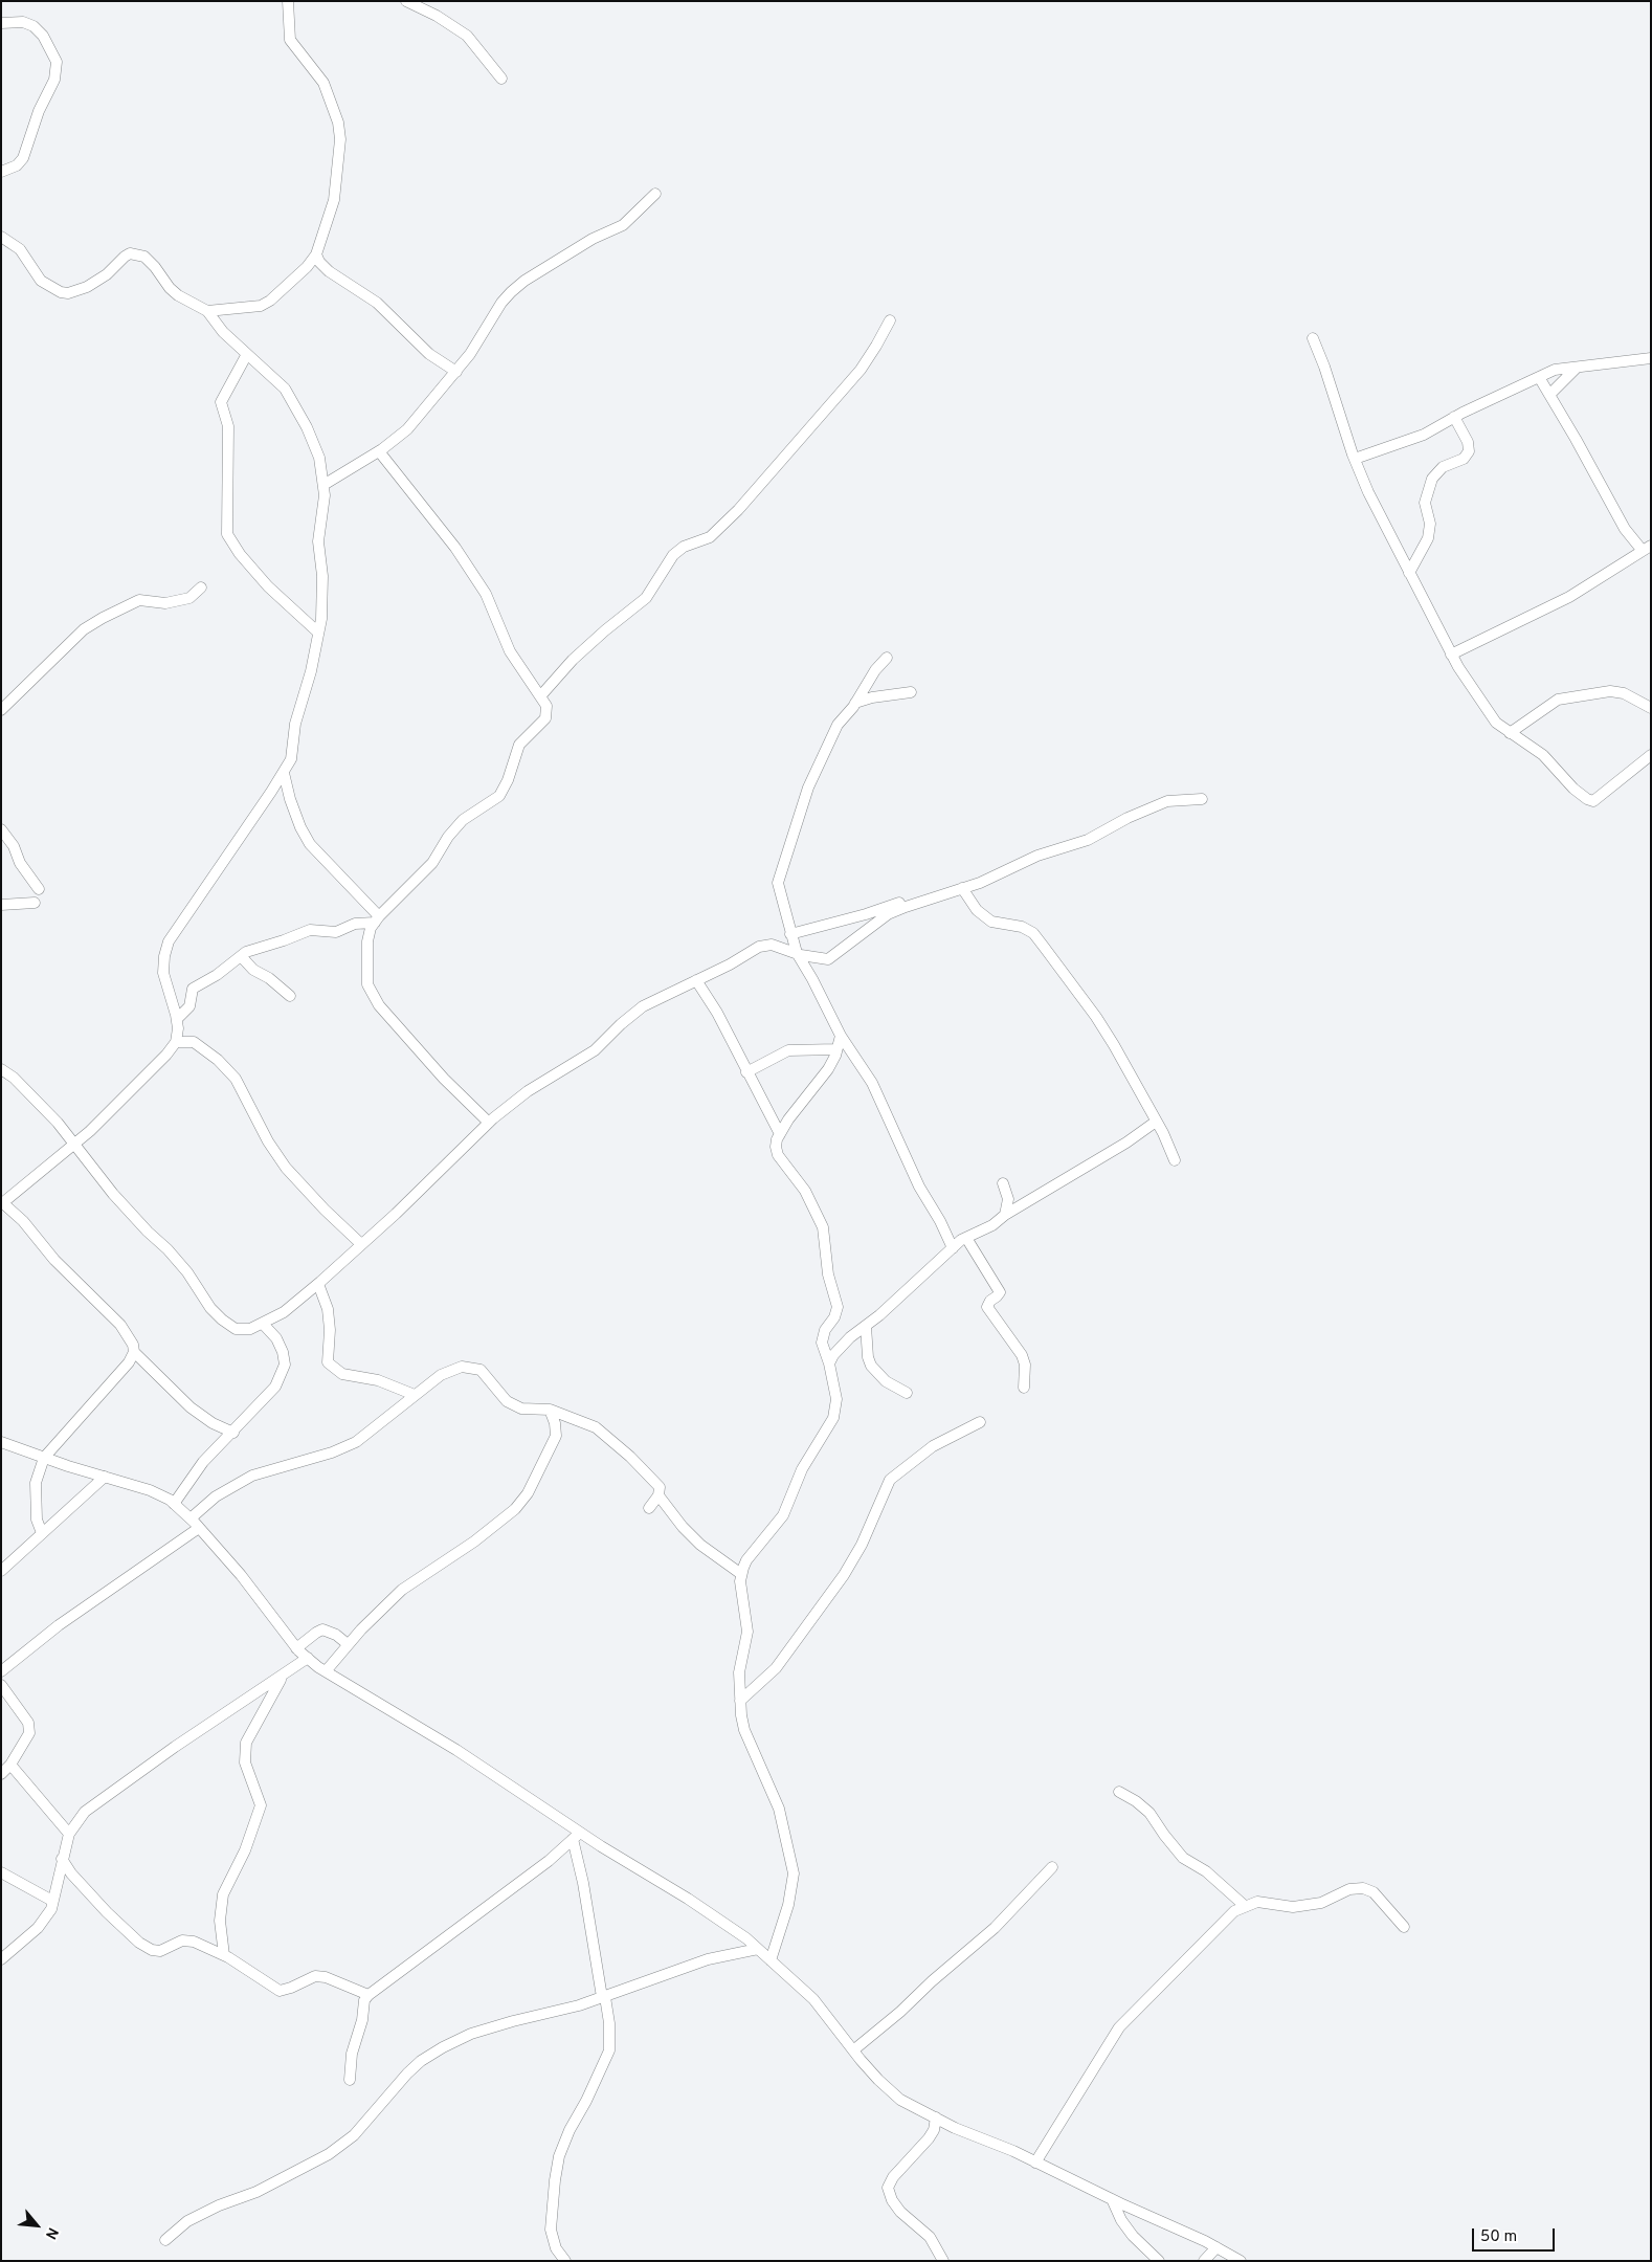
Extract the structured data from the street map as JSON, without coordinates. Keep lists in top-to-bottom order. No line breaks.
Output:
{"scale_bar":"50 m","north":"bottom right"}
